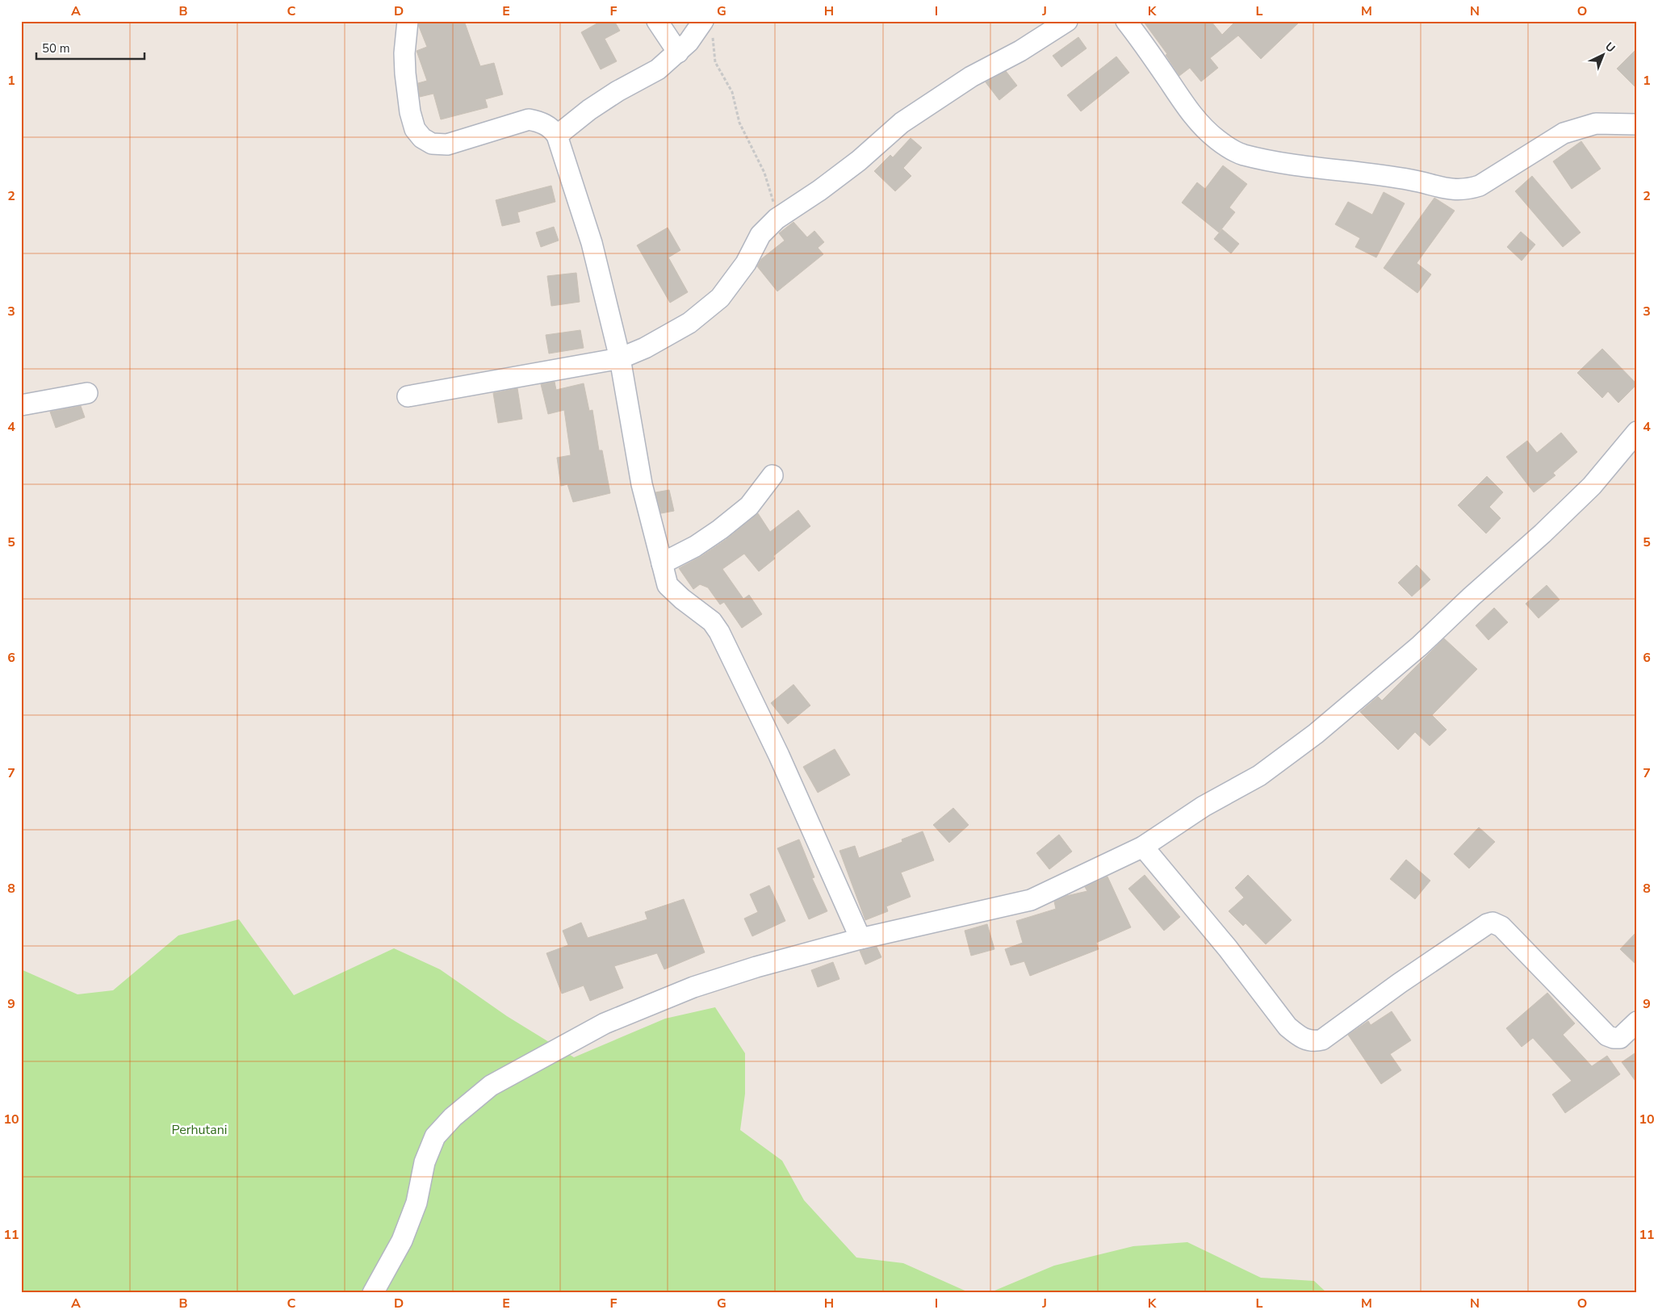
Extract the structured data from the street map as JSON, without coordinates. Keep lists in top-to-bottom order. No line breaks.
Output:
{"parks":["Perhutani"],"scale_bar":"50 m","north":"top right","grid":{"columns":["A","B","C","D","E","F","G","H","I","J","K","L","M","N","O"],"rows":["1","2","3","4","5","6","7","8","9","10","11"]}}
